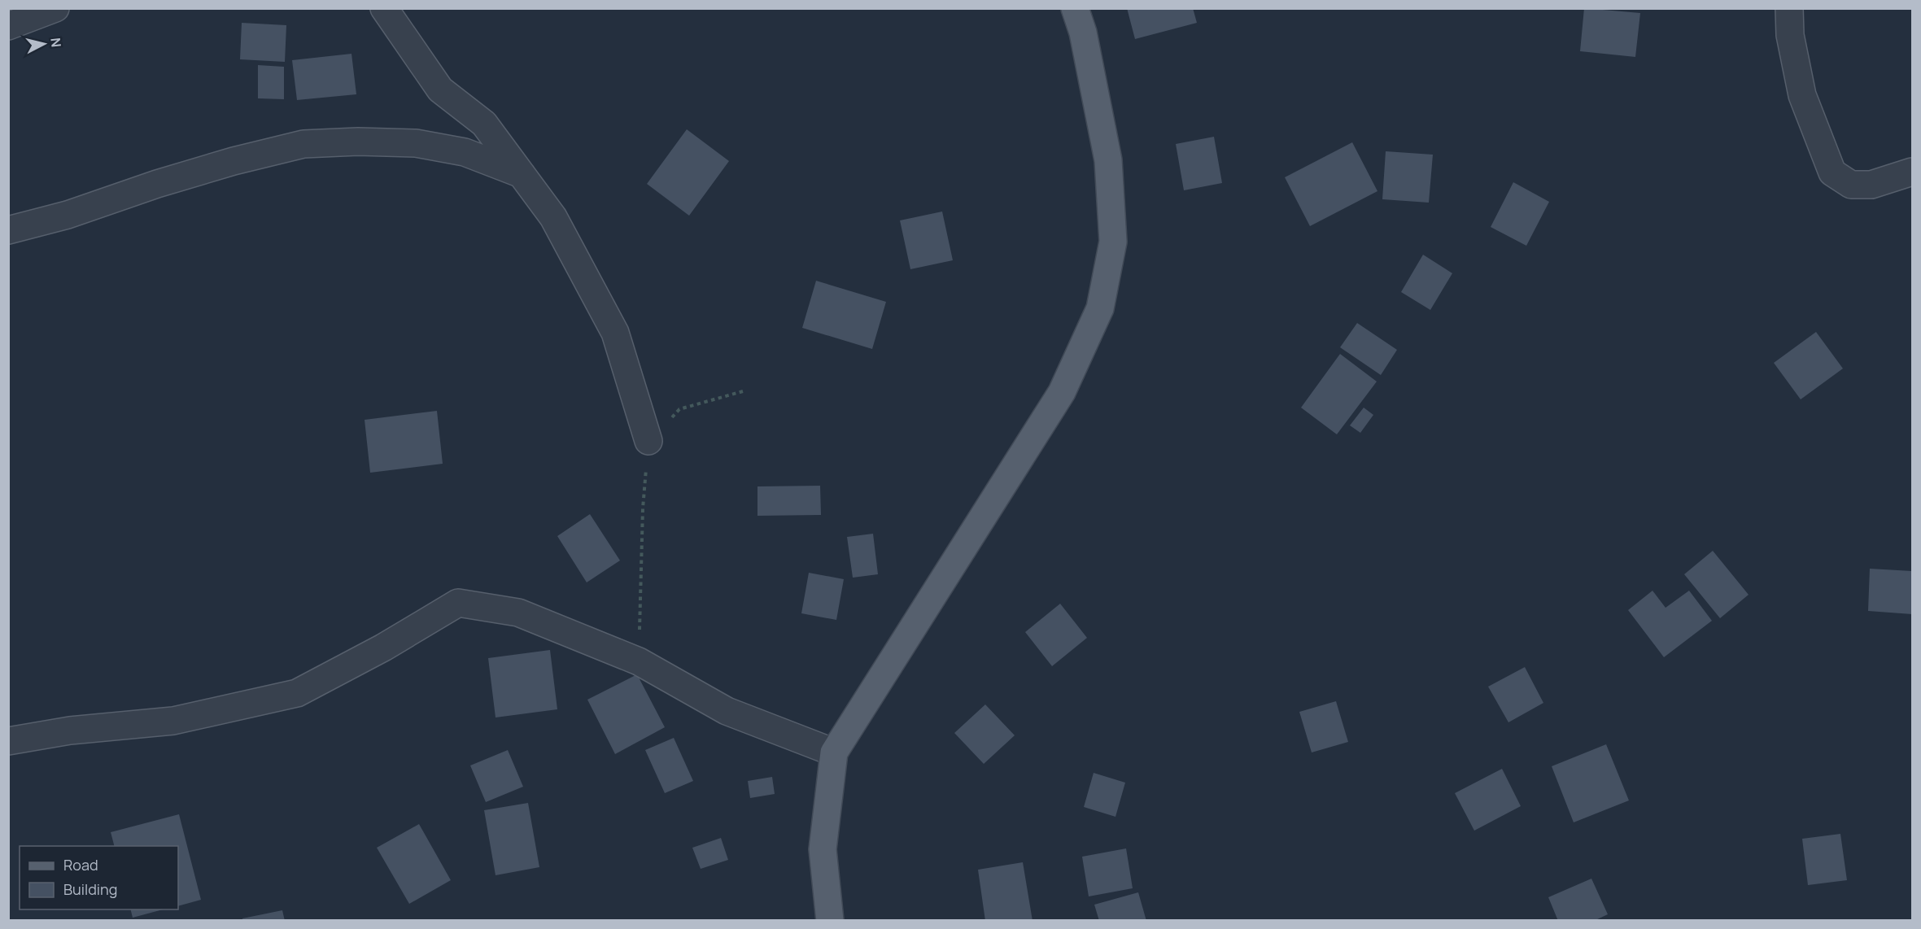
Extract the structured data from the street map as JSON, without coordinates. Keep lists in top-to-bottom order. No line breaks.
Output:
{"legend":["Road","Building"],"north":"right"}
